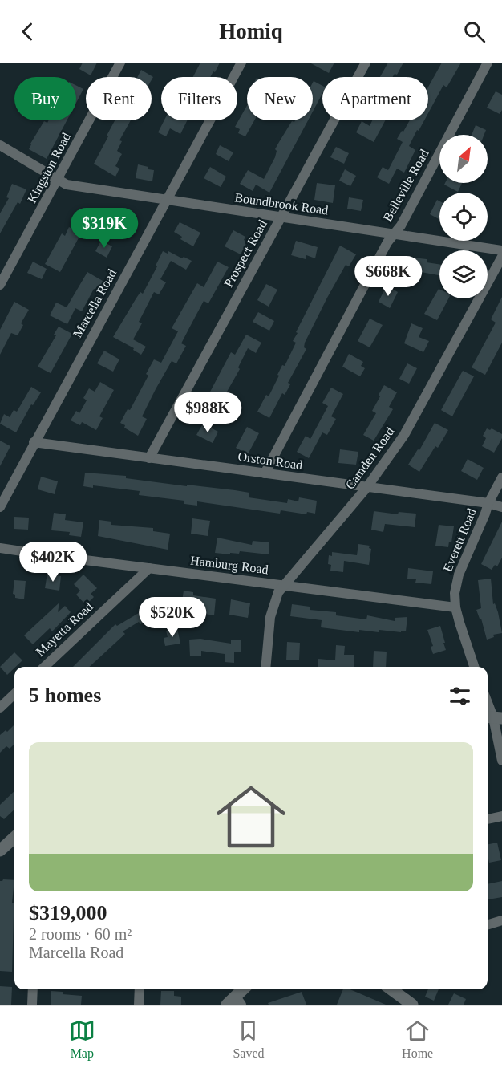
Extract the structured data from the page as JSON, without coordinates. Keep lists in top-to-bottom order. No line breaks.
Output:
{"streets":{"street":["Kingston Road","Belleville Road","Boundbrook Road","Prospect Road","Marcella Road","Camden Road","Orston Road","Everett Road","Hamburg Road","Mayetta Road"]},"crossings":[["Kingston Road","Boundbrook Road"],["Belleville Road","Boundbrook Road"],["Belleville Road","Orston Road"],["Boundbrook Road","Prospect Road"],["Boundbrook Road","Marcella Road"],["Prospect Road","Orston Road"],["Marcella Road","Orston Road"],["Camden Road","Orston Road"],["Camden Road","Hamburg Road"],["Orston Road","Everett Road"],["Everett Road","Hamburg Road"],["Hamburg Road","Mayetta Road"]],"north":"top right","page":{"header":"Homiq","chip":["Buy","Rent","Filters","New","Apartment"],"price":["$319K","$668K","$988K","$402K","$520K"],"heading":"5 homes","list":[{"name":"$319,000","note":"2 rooms · 60 m² · Marcella Road"}],"tabs":["Map","Saved","Home"]}}
